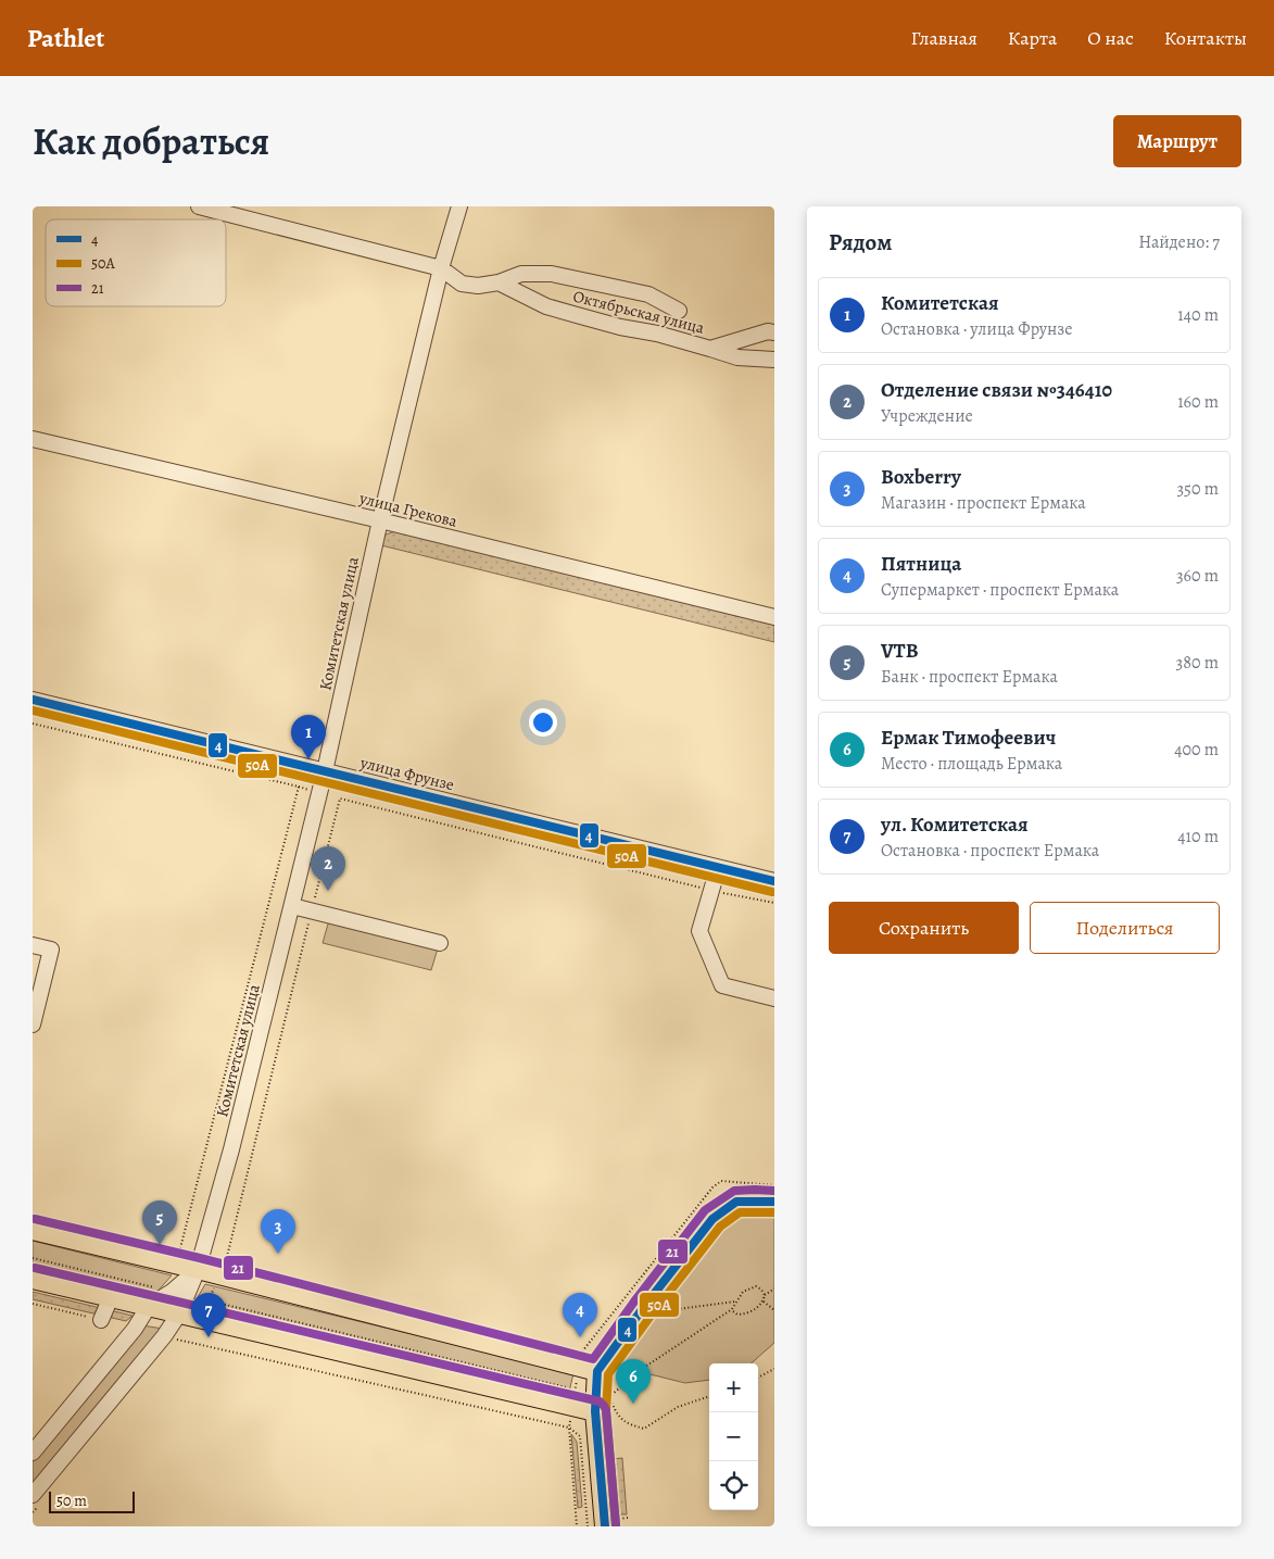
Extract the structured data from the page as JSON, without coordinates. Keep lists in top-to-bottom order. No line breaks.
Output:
{"streets":{"street":["Октябрьская улица","улица Грекова","Комитетская улица","улица Фрунзе"]},"crossings":[["улица Грекова","Комитетская улица"],["Комитетская улица","улица Фрунзе"]],"lines":["transit line 4","transit line 50А","transit line 21"],"legend":["4","50А","21"],"scale_bar":"50 m","page":{"header":"Pathlet","nav":["Главная","Карта","О нас","Контакты"],"title":"Как добраться","buttons":["Маршрут",["Сохранить","Поделиться"]],"heading":["Рядом","Найдено: 7"],"list":[{"mark":"1","name":"Комитетская","note":"Остановка · улица Фрунзе","value":"140 m"},{"mark":"2","name":"Отделение связи №346410","note":"Учреждение","value":"160 m"},{"mark":"3","name":"Boxberry","note":"Магазин · проспект Ермака","value":"350 m"},{"mark":"4","name":"Пятница","note":"Супермаркет · проспект Ермака","value":"360 m"},{"mark":"5","name":"VTB","note":"Банк · проспект Ермака","value":"380 m"},{"mark":"6","name":"Ермак Тимофеевич","note":"Место · площадь Ермака","value":"400 m"},{"mark":"7","name":"ул. Комитетская","note":"Остановка · проспект Ермака","value":"410 m"}],"pins":["1","2","5","3","4","7","6"],"map_buttons":["+","−"],"scale":"50 m"}}
